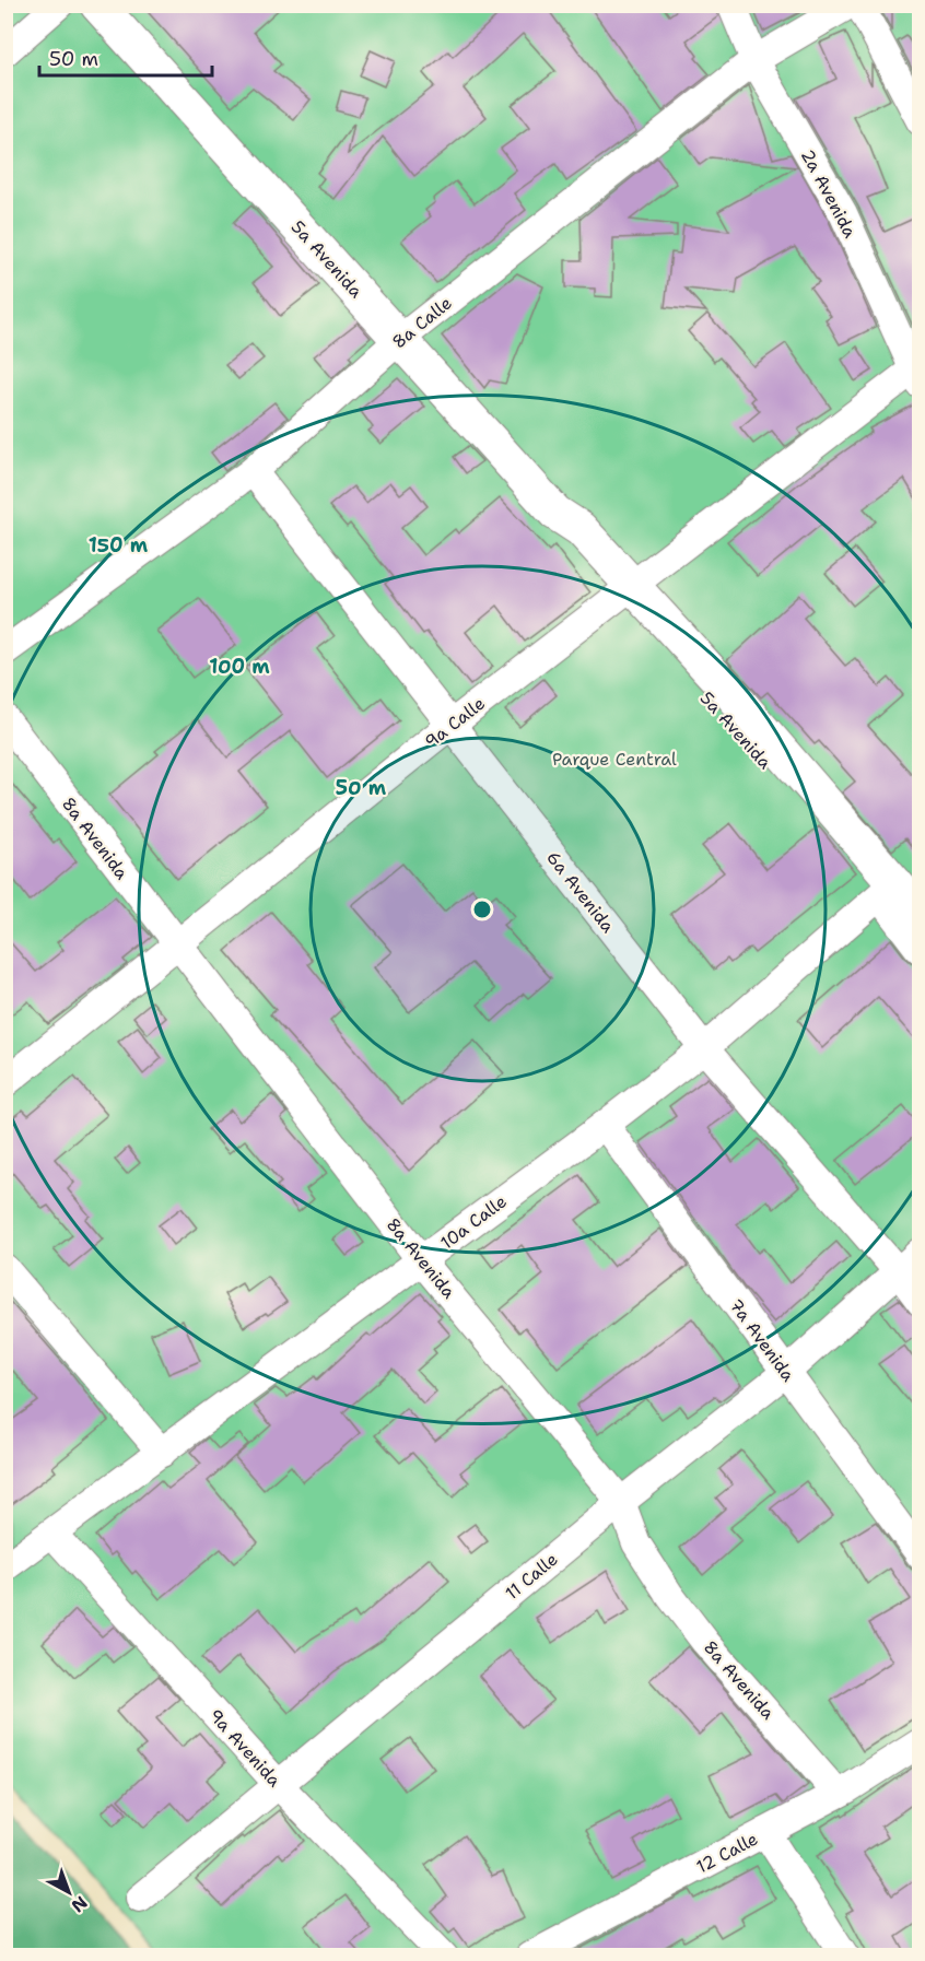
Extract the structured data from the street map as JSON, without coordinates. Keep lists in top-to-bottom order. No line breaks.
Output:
{"streets":{"street":["2a Avenida","5a Avenida","8a Calle","9a Calle","8a Avenida","6a Avenida","10a Calle","7a Avenida","11 Calle","9a Avenida","12 Calle"]},"crossings":[["2a Avenida","8a Calle"],["2a Avenida","9a Calle"],["5a Avenida","8a Calle"],["5a Avenida","9a Calle"],["5a Avenida","10a Calle"],["8a Calle","6a Avenida"],["9a Calle","8a Avenida"],["9a Calle","6a Avenida"],["8a Avenida","10a Calle"],["8a Avenida","11 Calle"],["8a Avenida","12 Calle"],["6a Avenida","10a Calle"],["6a Avenida","11 Calle"],["10a Calle","7a Avenida"],["10a Calle","9a Avenida"],["7a Avenida","11 Calle"],["11 Calle","9a Avenida"]],"parks":["Parque Central"],"scale_bar":"50 m","north":"bottom right","rings":["150 m","100 m","50 m"]}
